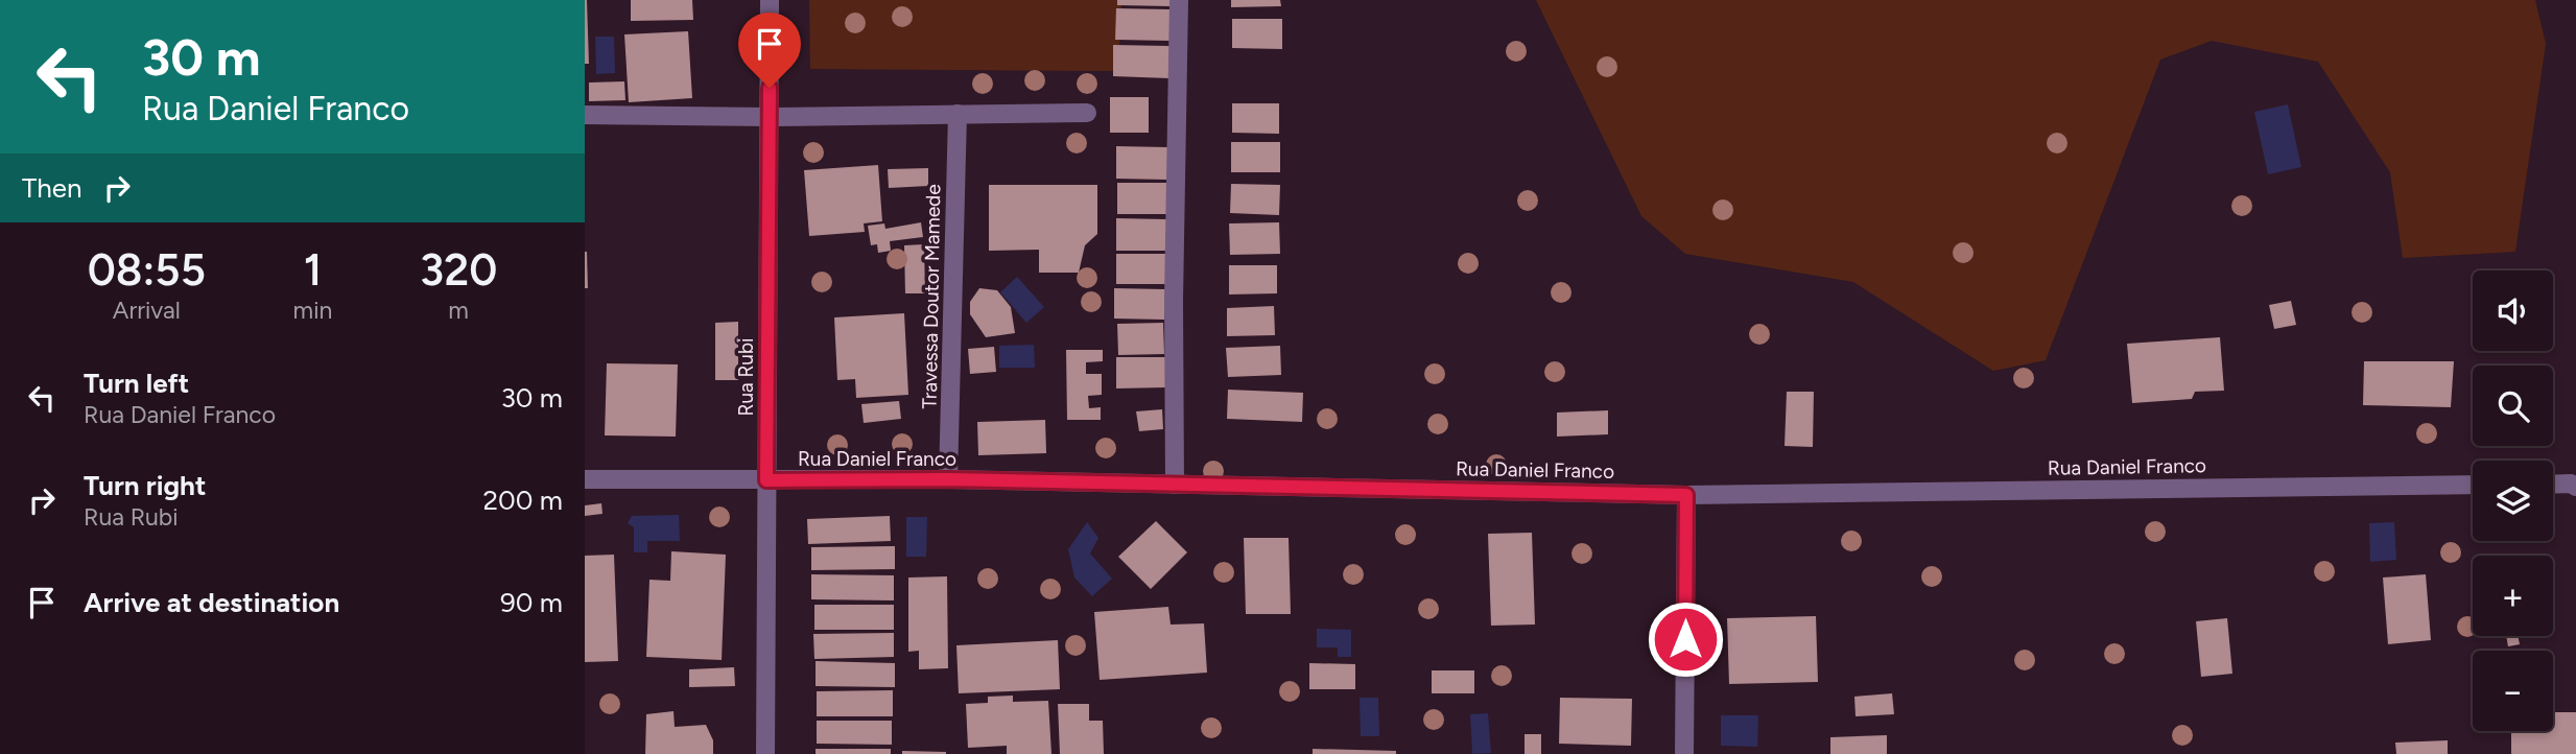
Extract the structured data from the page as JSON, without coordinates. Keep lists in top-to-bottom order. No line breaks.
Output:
{"streets":{"street":["Travessa Doutor Mamede","Rua Rubi","Rua Daniel Franco"]},"crossings":[["Travessa Doutor Mamede","Rua Daniel Franco"],["Rua Rubi","Rua Daniel Franco"]],"page":{"turn":["30 m","Rua Daniel Franco"],"then":"Then","eta":["08:55","Arrival","1","min","320","m"],"map_buttons":["+","−"],"list":[{"name":"Turn left","note":"Rua Daniel Franco","value":"30 m"},{"name":"Turn right","note":"Rua Rubi","value":"200 m"},{"name":"Arrive at destination","value":"90 m"}]}}
